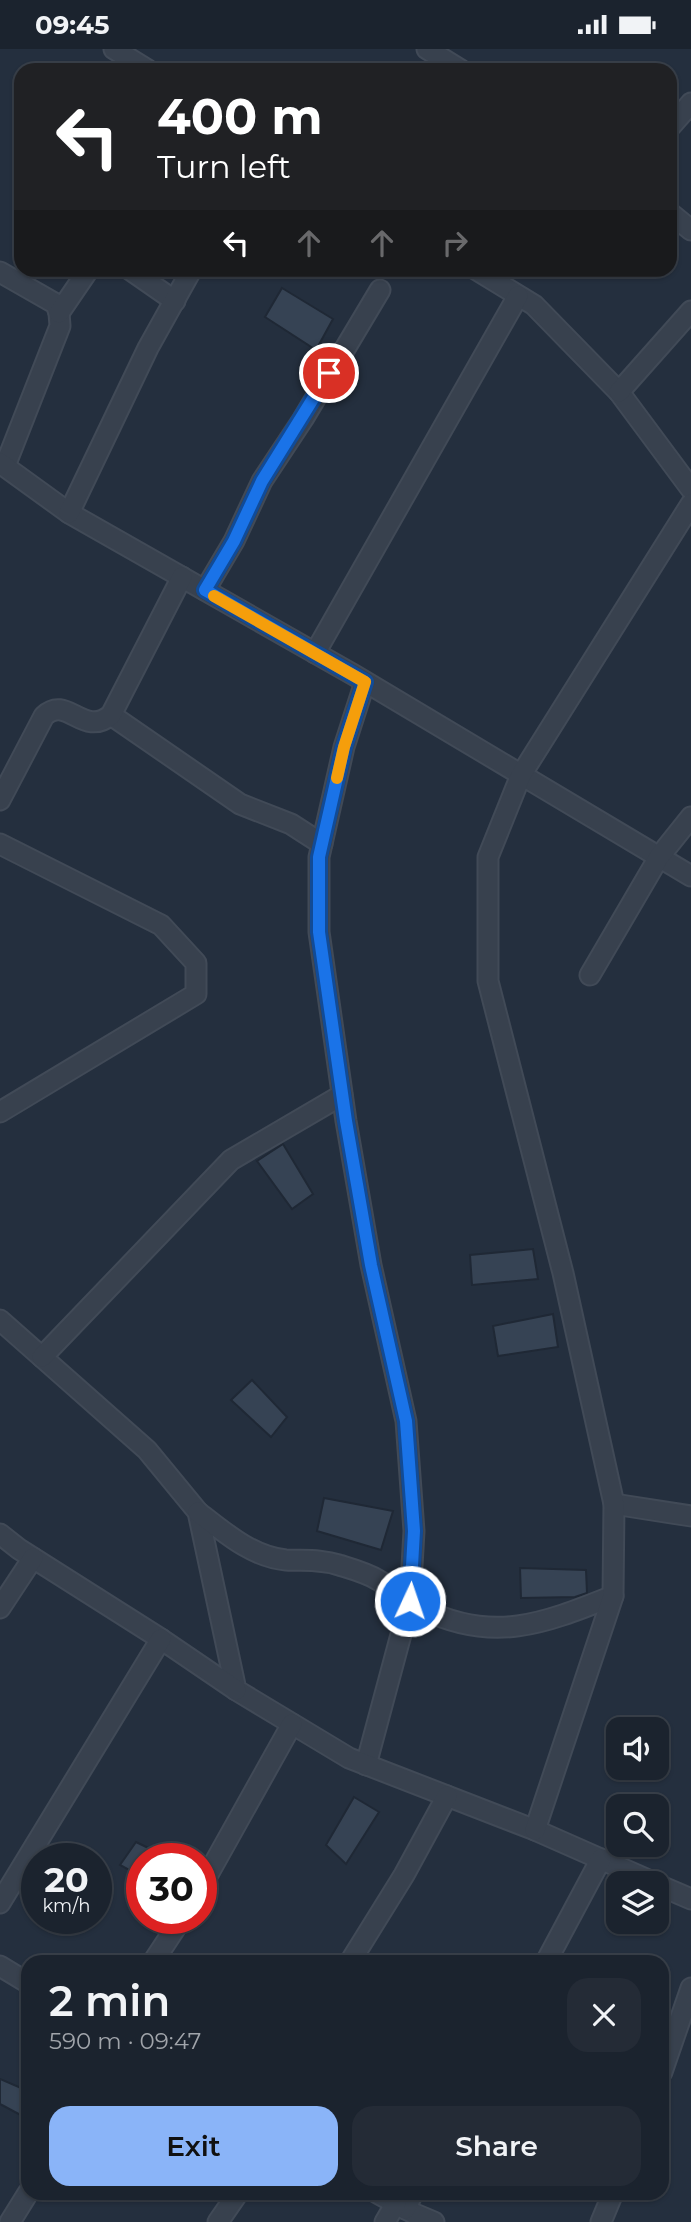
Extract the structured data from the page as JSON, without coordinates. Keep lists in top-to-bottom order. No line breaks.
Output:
{"page":{"status":"09:45","turn":["400 m","Turn left"],"speed":"20 km/h","limit":"30","heading":["2 min","590 m · 09:47"],"buttons":["Exit","Share"]}}
